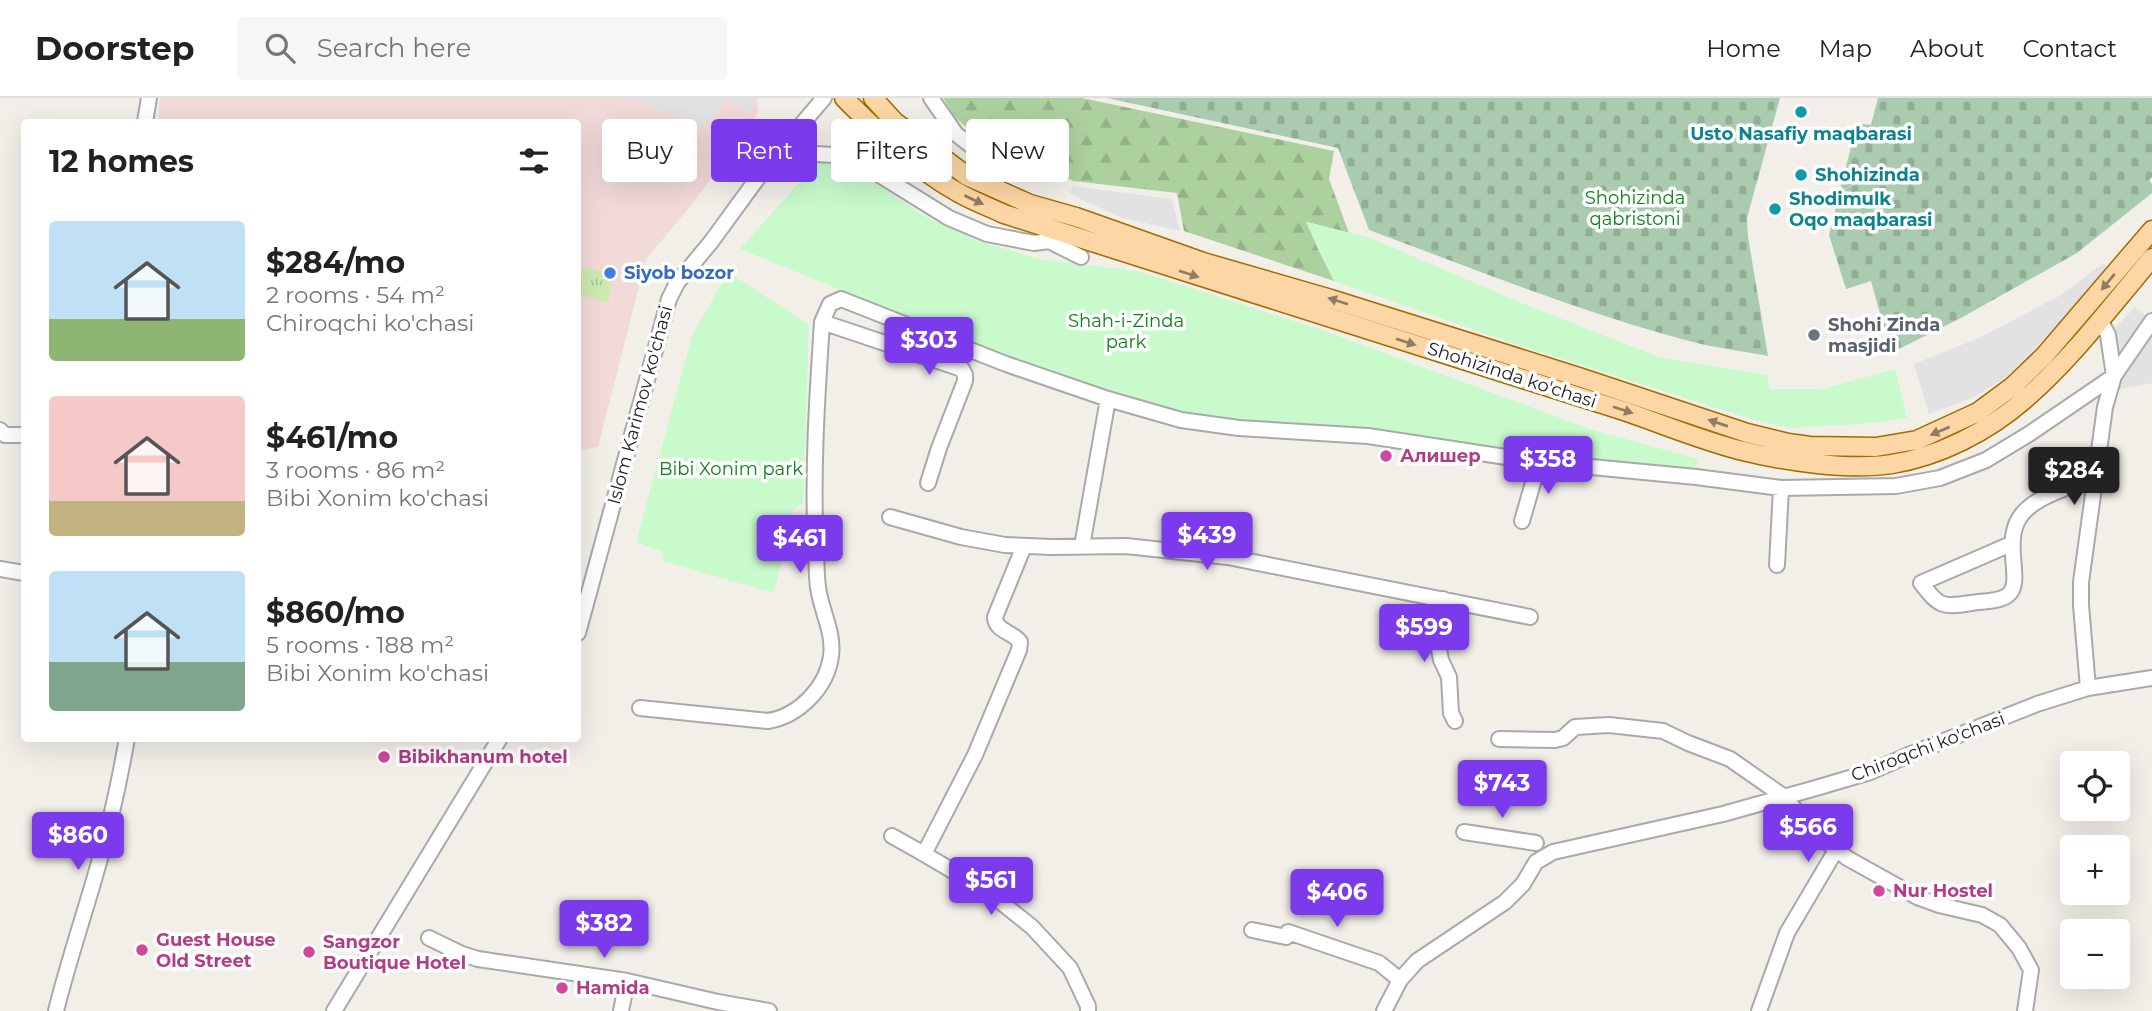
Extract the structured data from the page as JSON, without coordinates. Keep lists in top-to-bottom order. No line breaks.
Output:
{"streets":{"main road":["Shohizinda ko'chasi"],"street":["Islom Karimov ko'chasi","Chiroqchi ko'chasi"]},"parks":["Shohizinda qabristoni","Shah-i-Zinda park","Bibi Xonim park"],"places":["Usto Nasafiy maqbarasi","Shohizinda","Shodimulk Oqo maqbarasi","Siyob bozor","Shohi Zinda masjidi","Алишер","Bibikhanum hotel","Nur Hostel","Guest House Old Street","Sangzor Boutique Hotel","Hamida"],"page":{"header":"Doorstep","search":"Search here","nav":["Home","Map","About","Contact"],"chip":["Buy","Rent","Filters","New"],"heading":"12 homes","list":[{"name":"$284/mo","note":"2 rooms · 54 m² · Chiroqchi ko'chasi"},{"name":"$461/mo","note":"3 rooms · 86 m² · Bibi Xonim ko'chasi"},{"name":"$860/mo","note":"5 rooms · 188 m² · Bibi Xonim ko'chasi"}],"price":["$303","$358","$284","$439","$461","$599","$743","$566","$860","$561","$406","$382"],"map_buttons":["+","−"]}}
